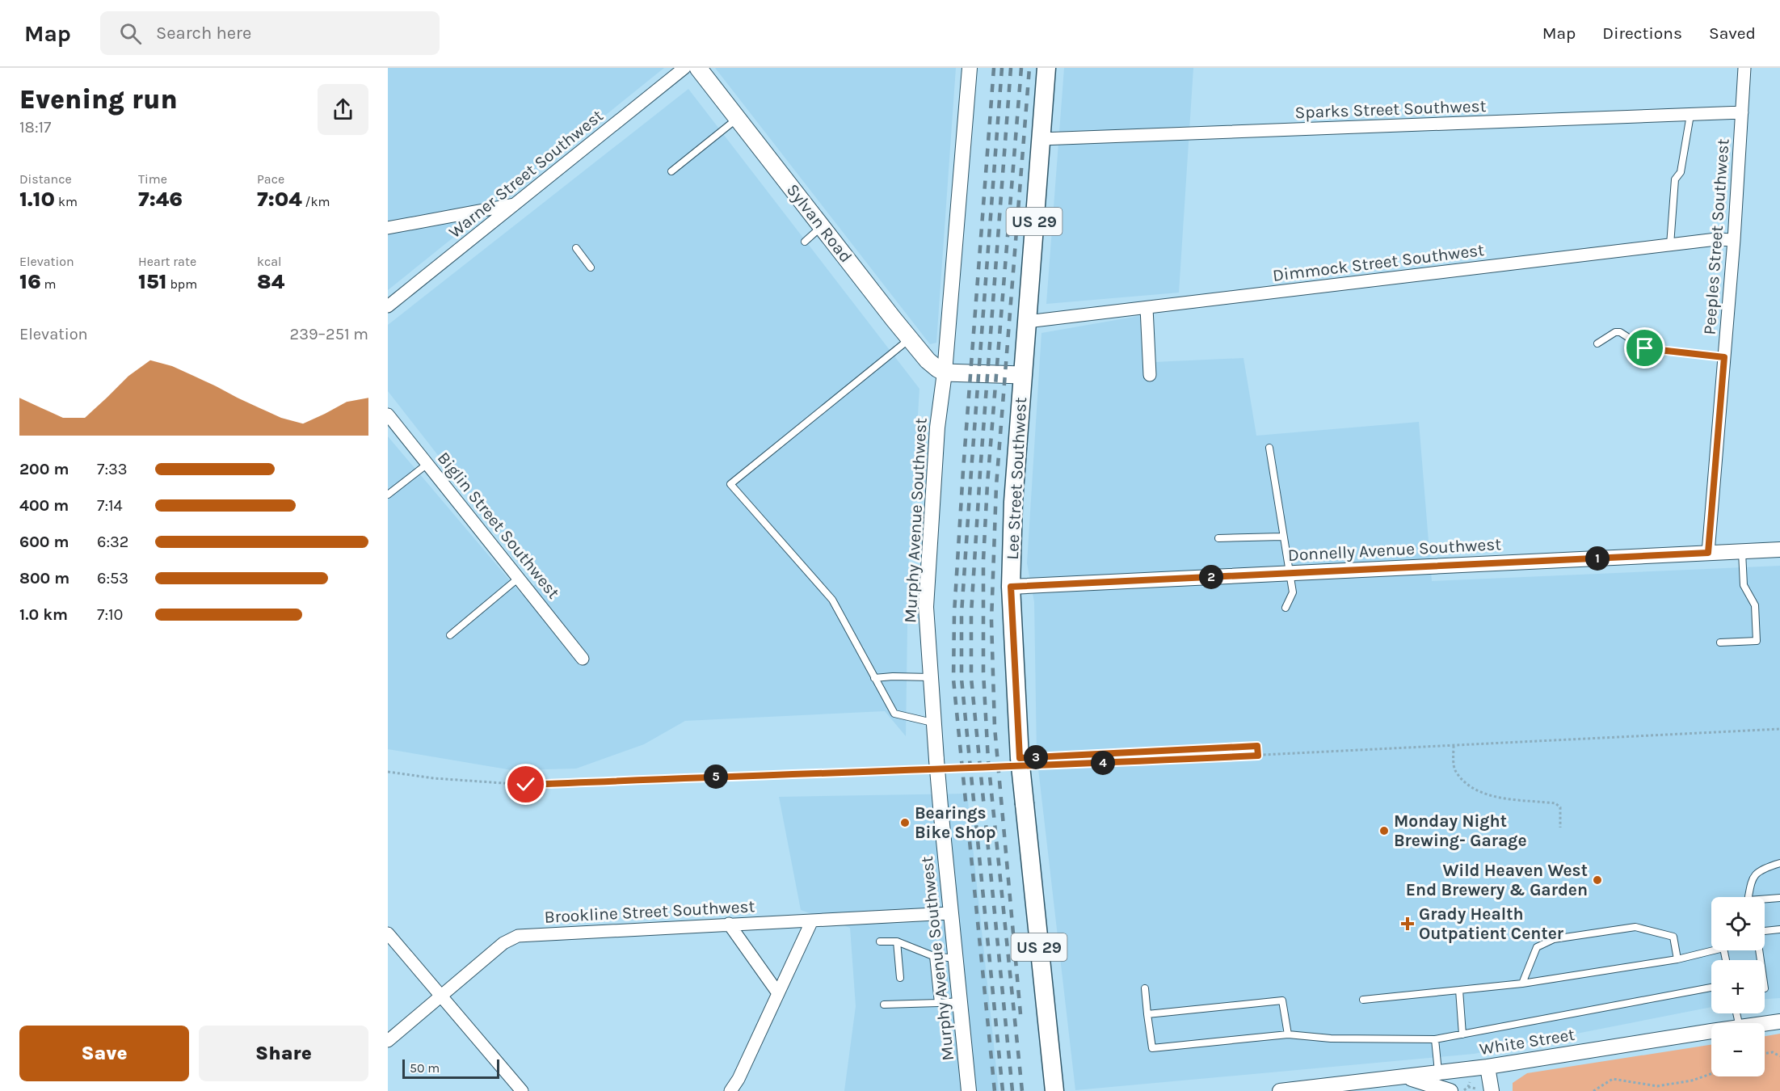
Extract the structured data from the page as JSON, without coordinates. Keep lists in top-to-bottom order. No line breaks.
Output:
{"streets":{"main road":["US 29","Sylvan Road","Lee Street Southwest"],"street":["Sparks Street Southwest","Warner Street Southwest","Peeples Street Southwest","Dimmock Street Southwest","Murphy Avenue Southwest","Biglin Street Southwest","Donnelly Avenue Southwest","Brookline Street Southwest","White Street"]},"crossings":[["Sparks Street Southwest","Peeples Street Southwest"],["Sparks Street Southwest","Lee Street Southwest"],["Sylvan Road","Murphy Avenue Southwest"],["Peeples Street Southwest","Dimmock Street Southwest"],["Peeples Street Southwest","Donnelly Avenue Southwest"],["Dimmock Street Southwest","Lee Street Southwest"],["Lee Street Southwest","Donnelly Avenue Southwest"],["Murphy Avenue Southwest","Brookline Street Southwest"]],"places":{"other":["Bearings Bike Shop","Monday Night Brewing- Garage","Wild Heaven West End Brewery & Garden"],"health":["Grady Health Outpatient Center"]},"scale_bar":"50 m","page":{"header":"Map","search":"Search here","nav":["Map","Directions","Saved"],"heading":["Evening run","18:17"],"stats":[["Distance","1.10 km"],["Time","7:46"],["Pace","7:04 /km"],["Elevation","16 m"],["Heart rate","151 bpm"],["kcal","84"]],"chart":["Elevation","239–251 m"],"list":[{"name":"200 m","note":"7:33"},{"name":"400 m","note":"7:14"},{"name":"600 m","note":"6:32"},{"name":"800 m","note":"6:53"},{"name":"1.0 km","note":"7:10"}],"pins":["1","2","3","4","5"],"map_buttons":["+","−"],"buttons":["Save","Share"],"scale":"50 m"}}
